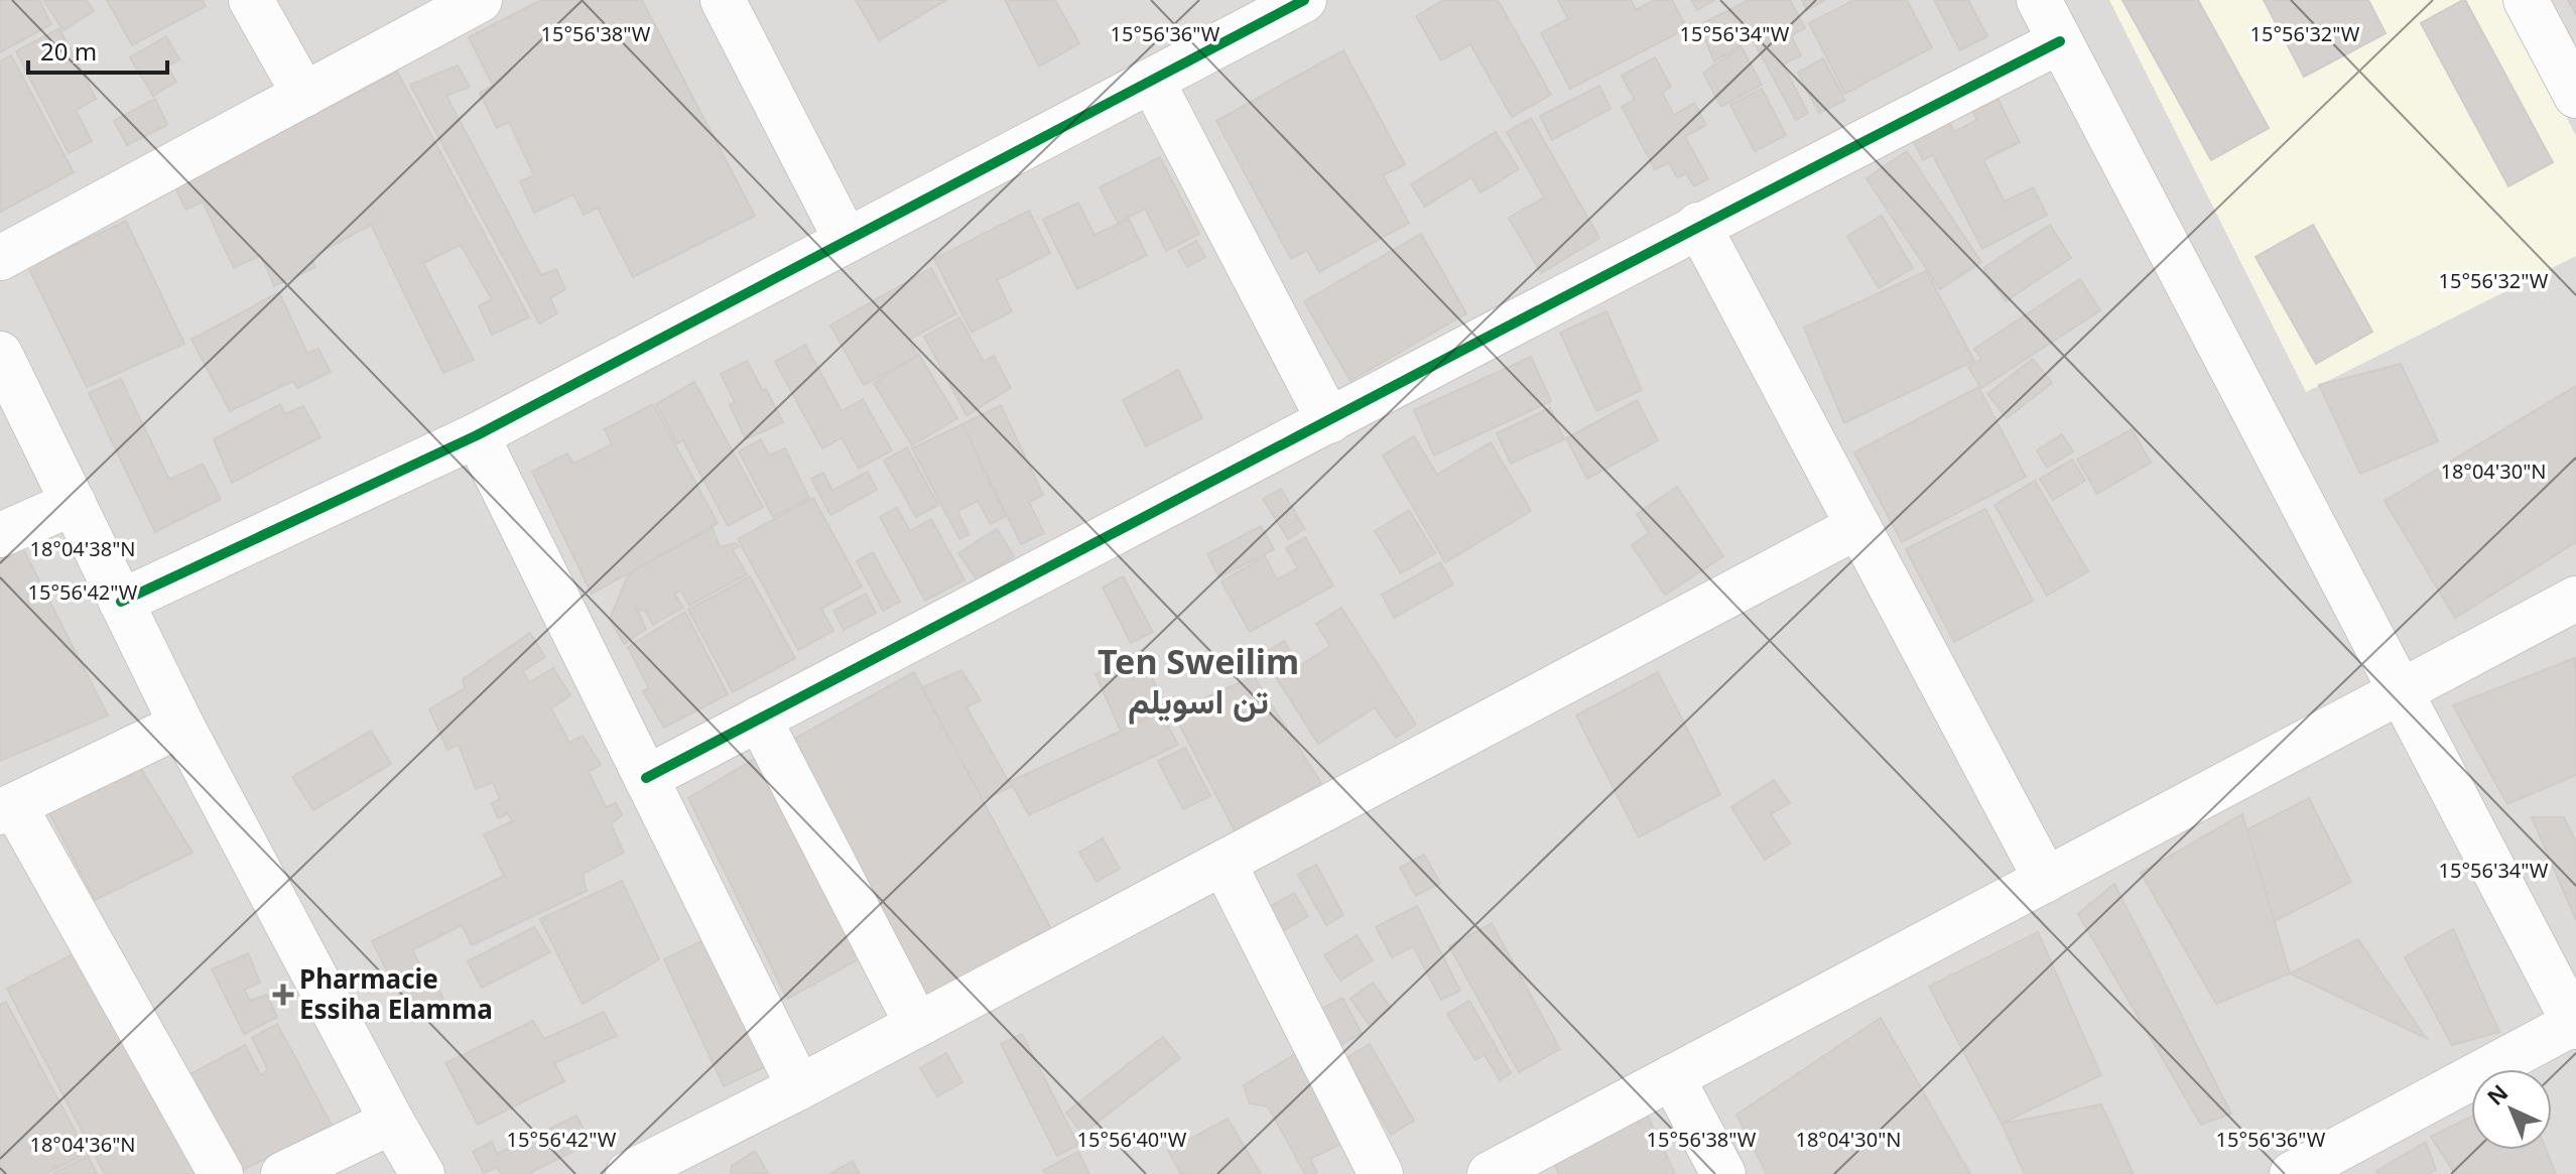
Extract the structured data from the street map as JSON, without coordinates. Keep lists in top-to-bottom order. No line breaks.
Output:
{"districts":["Ten Sweilim تن اسويلم"],"places":{"health":["Pharmacie Essiha Elamma"]},"scale_bar":"20 m","north":"top left","coordinates":["15°56'38\"W","15°56'36\"W","15°56'34\"W","15°56'32\"W","18°04'30\"N","18°04'38\"N","15°56'42\"W","15°56'40\"W","18°04'36\"N"]}
